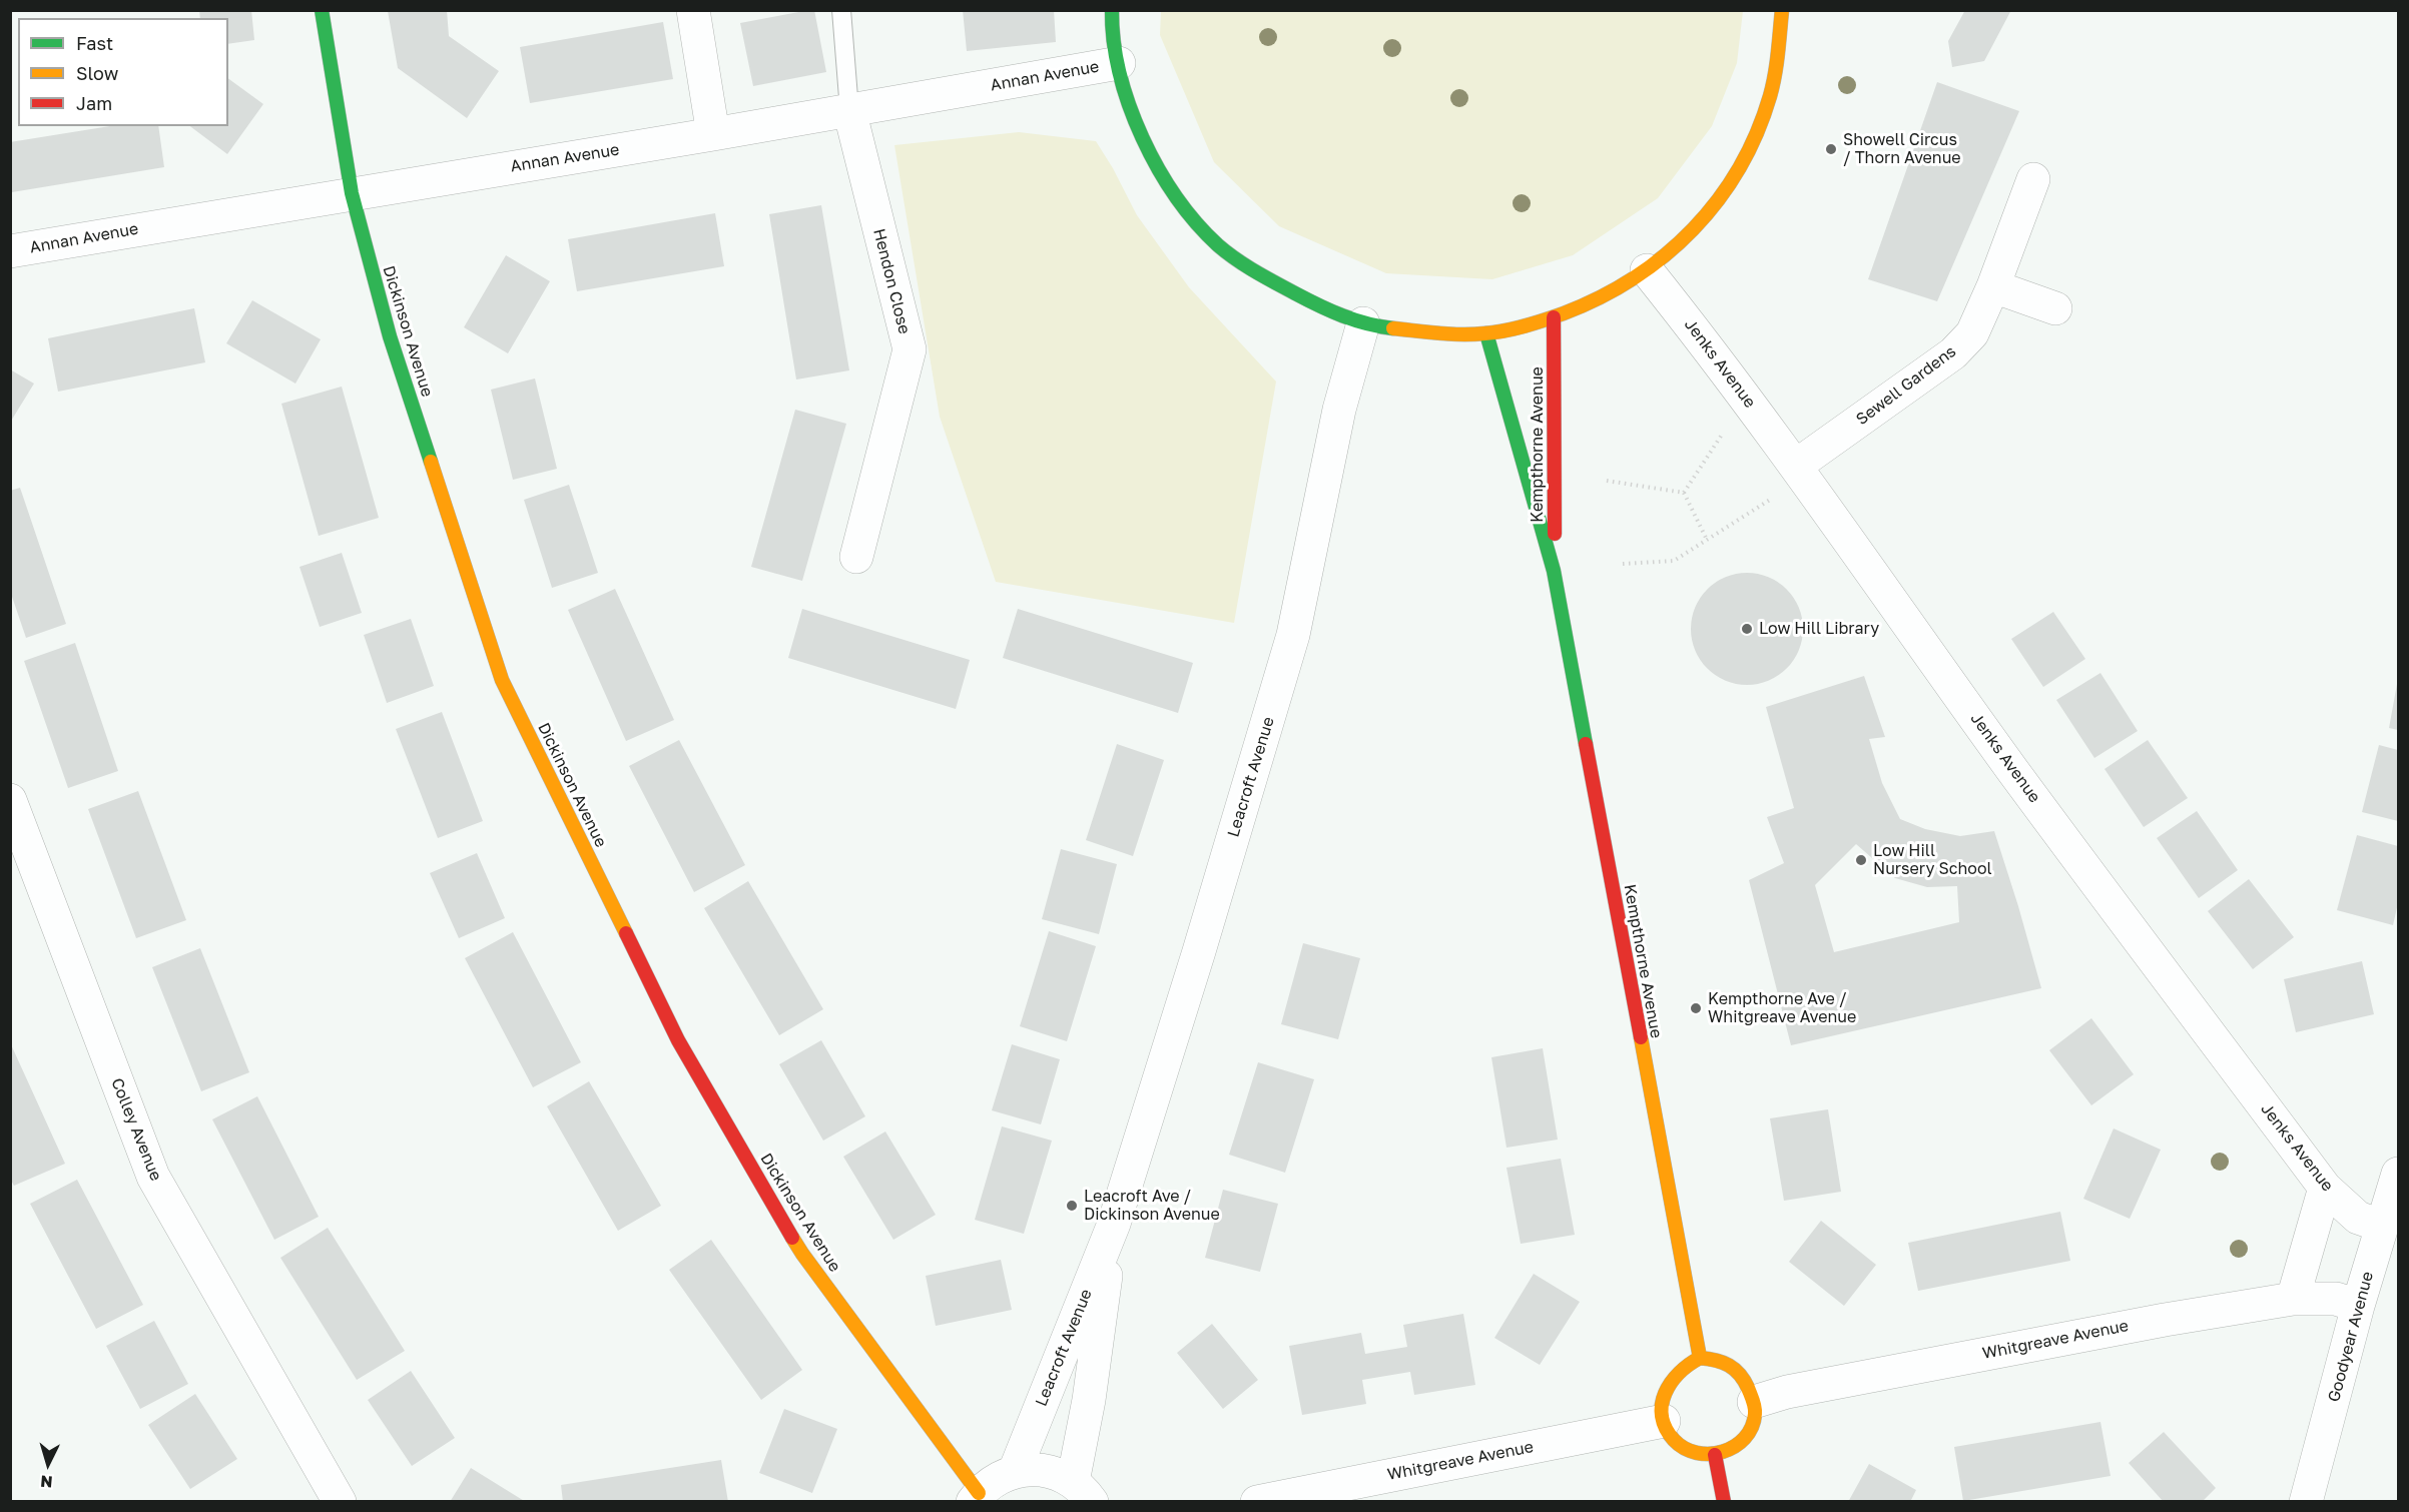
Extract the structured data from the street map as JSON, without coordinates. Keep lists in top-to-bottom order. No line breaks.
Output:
{"streets":{"street":["Annan Avenue","Hendon Close","Dickinson Avenue","Jenks Avenue","Sewell Gardens","Kempthorne Avenue","Leacroft Avenue","Colley Avenue","Goodyear Avenue","Whitgreave Avenue"]},"crossings":[["Annan Avenue","Hendon Close"],["Annan Avenue","Dickinson Avenue"],["Jenks Avenue","Sewell Gardens"],["Jenks Avenue","Goodyear Avenue"],["Kempthorne Avenue","Whitgreave Avenue"],["Goodyear Avenue","Whitgreave Avenue"]],"places":["Showell Circus / Thorn Avenue","Low Hill Library","Low Hill Nursery School","Kempthorne Ave / Whitgreave Avenue","Leacroft Ave / Dickinson Avenue"],"legend":["Fast","Slow","Jam"],"north":"bottom"}
